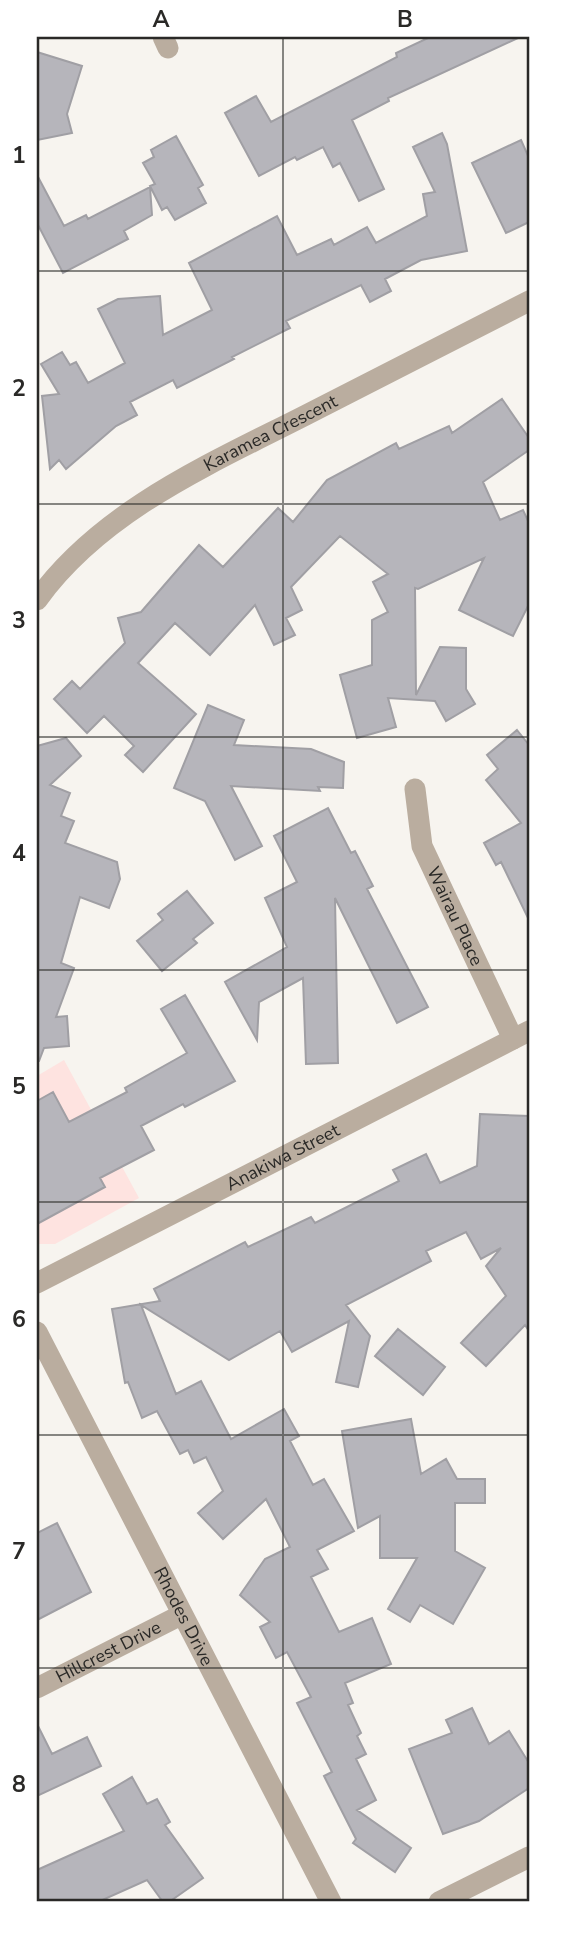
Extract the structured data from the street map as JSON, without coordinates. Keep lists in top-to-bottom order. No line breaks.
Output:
{"streets":{"street":["Karamea Crescent","Wairau Place","Anakiwa Street","Rhodes Drive","Hillcrest Drive"]},"crossings":[["Wairau Place","Anakiwa Street"],["Rhodes Drive","Hillcrest Drive"]],"grid":{"columns":["A","B"],"rows":["1","2","3","4","5","6","7","8"]}}
